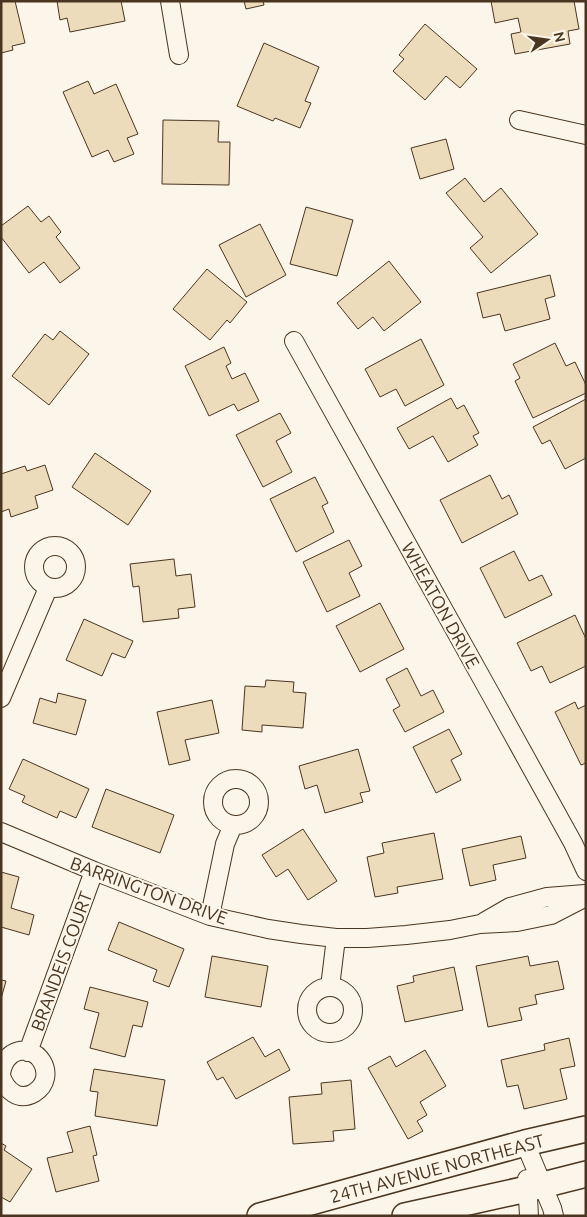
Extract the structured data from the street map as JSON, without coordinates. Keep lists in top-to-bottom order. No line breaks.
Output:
{"streets":{"street":["WHEATON DRIVE","BARRINGTON DRIVE","BRANDEIS COURT","24TH AVENUE NORTHEAST"]},"crossings":[["BARRINGTON DRIVE","BRANDEIS COURT"]],"north":"right"}
